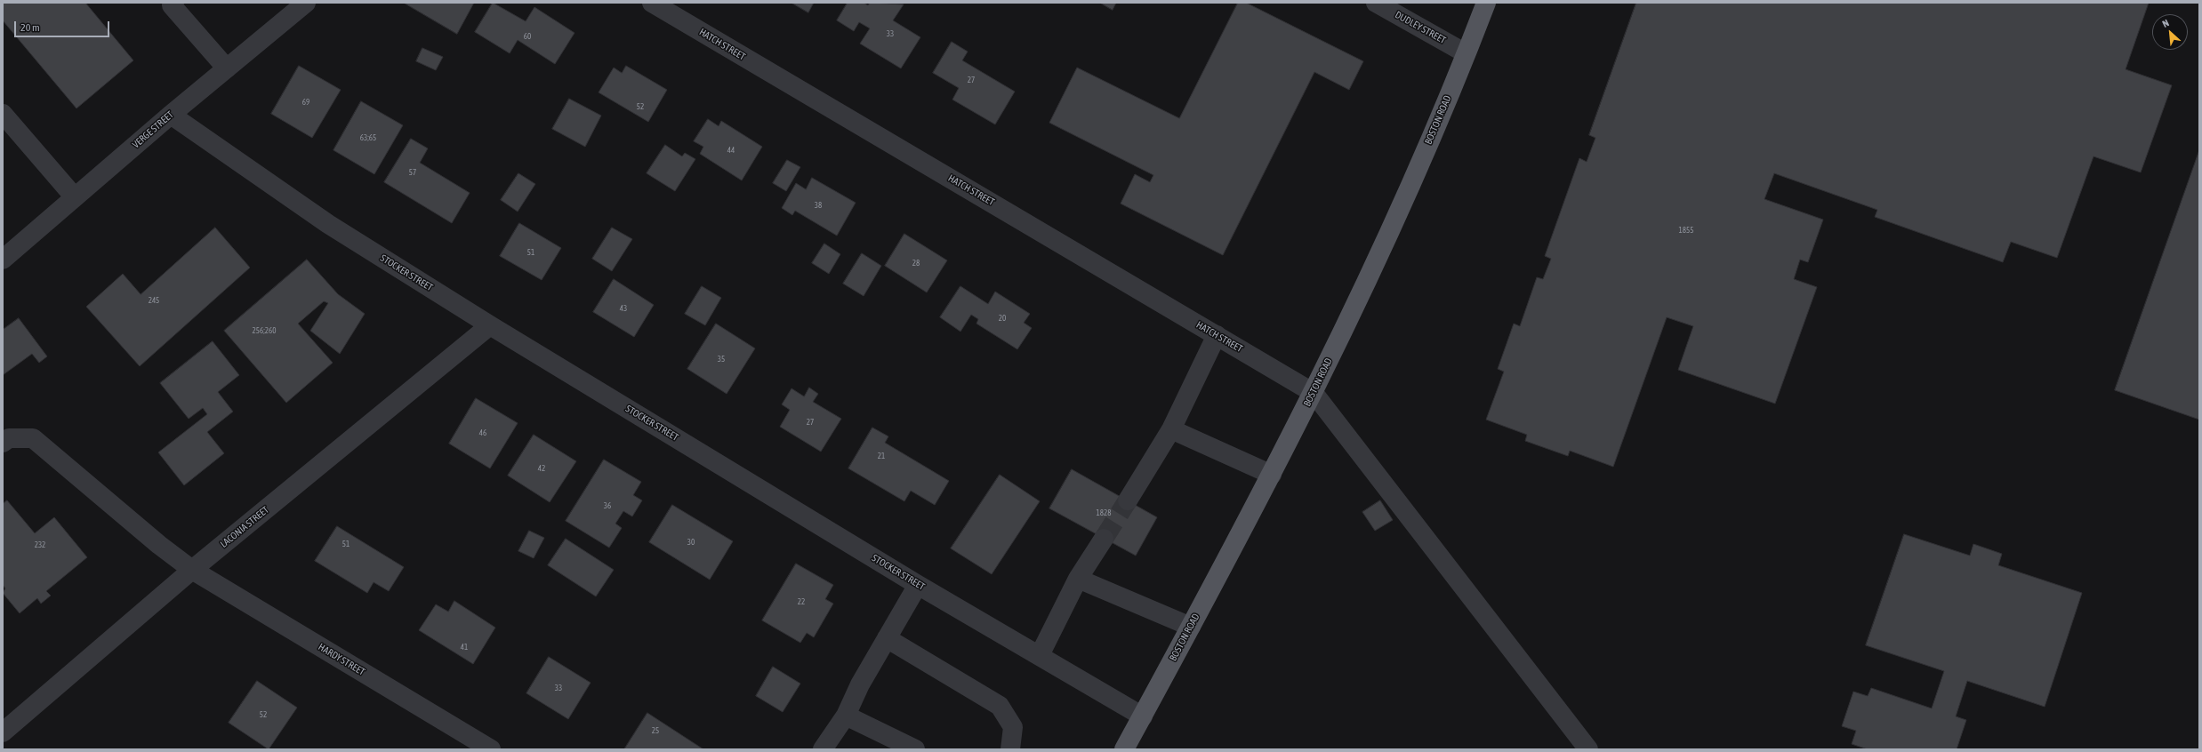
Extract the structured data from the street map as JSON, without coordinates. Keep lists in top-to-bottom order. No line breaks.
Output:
{"streets":{"main road":["BOSTON ROAD"],"street":["DUDLEY STREET","HATCH STREET","VERGE STREET","STOCKER STREET","LACONIA STREET","HARDY STREET"]},"crossings":[["DUDLEY STREET","BOSTON ROAD"],["HATCH STREET","BOSTON ROAD"],["BOSTON ROAD","STOCKER STREET"],["VERGE STREET","STOCKER STREET"],["STOCKER STREET","LACONIA STREET"],["LACONIA STREET","HARDY STREET"]],"house_numbers":["33","60","27","69","52","63;65","44","57","38","1855","51","28","245","43","20","256;260","35","27","46","21","42","36","1828","30","51","232","22","41","33","52","25"],"scale_bar":"20 m","north":"top left"}
